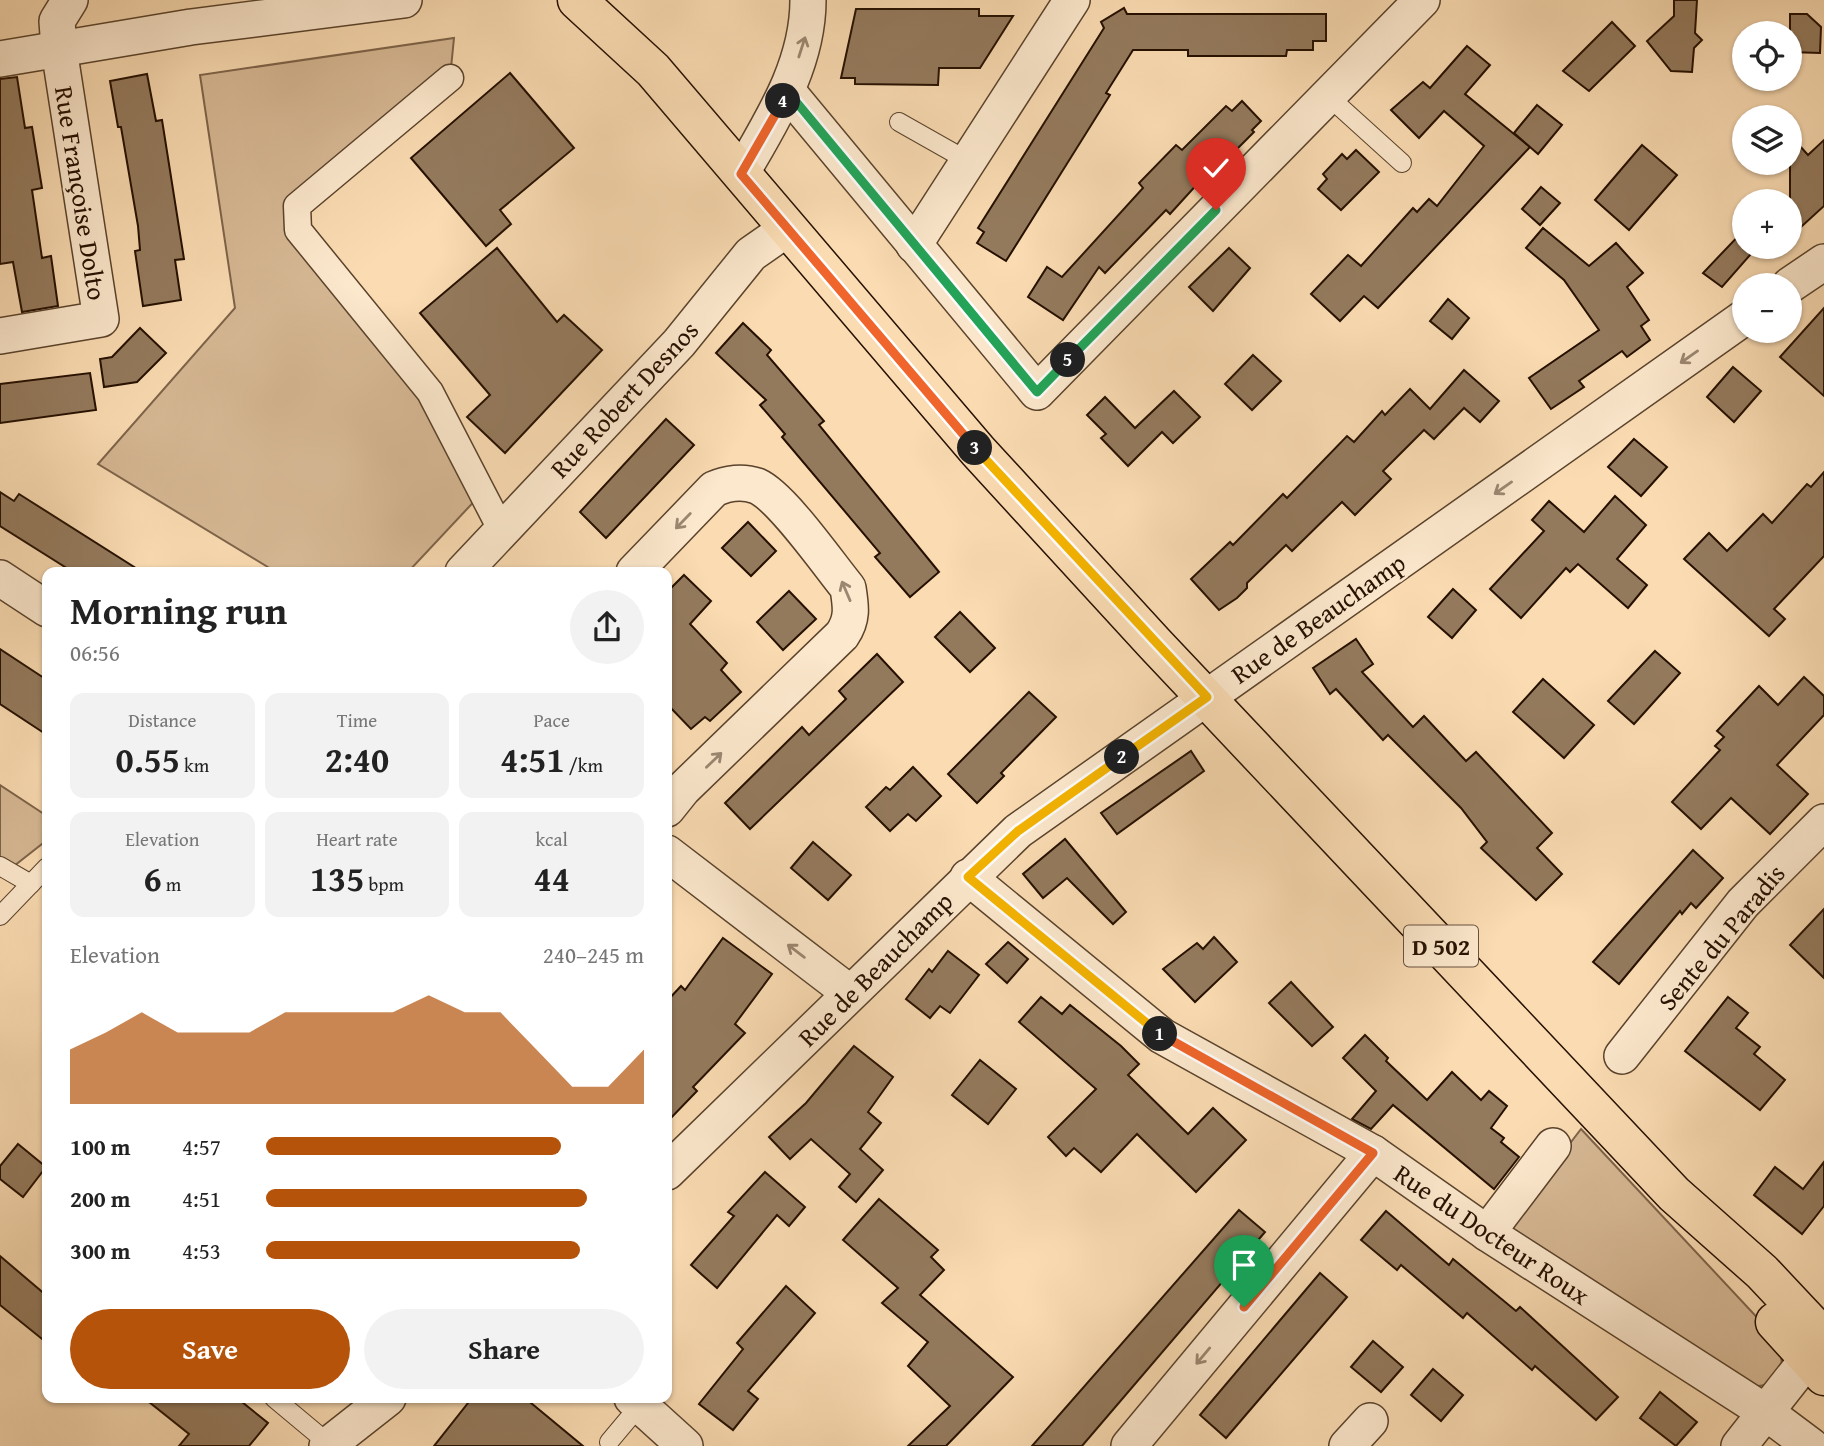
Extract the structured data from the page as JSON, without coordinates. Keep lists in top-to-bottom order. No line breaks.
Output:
{"streets":{"main road":["D 502"],"street":["Rue Françoise Dolto","Rue Robert Desnos","Rue de Beauchamp","Sente du Paradis","Rue du Docteur Roux"]},"crossings":[["Rue Robert Desnos","D 502"],["Rue de Beauchamp","D 502"],["Rue de Beauchamp","Rue du Docteur Roux"]],"one_way":["Rue de Beauchamp"],"page":{"map_buttons":["+","−"],"pins":["4","5","3","2","1"],"heading":["Morning run","06:56"],"stats":[["Distance","0.55 km"],["Time","2:40"],["Pace","4:51 /km"],["Elevation","6 m"],["Heart rate","135 bpm"],["kcal","44"]],"chart":["Elevation","240–245 m"],"list":[{"name":"100 m","note":"4:57"},{"name":"200 m","note":"4:51"},{"name":"300 m","note":"4:53"}],"buttons":["Save","Share"]}}
